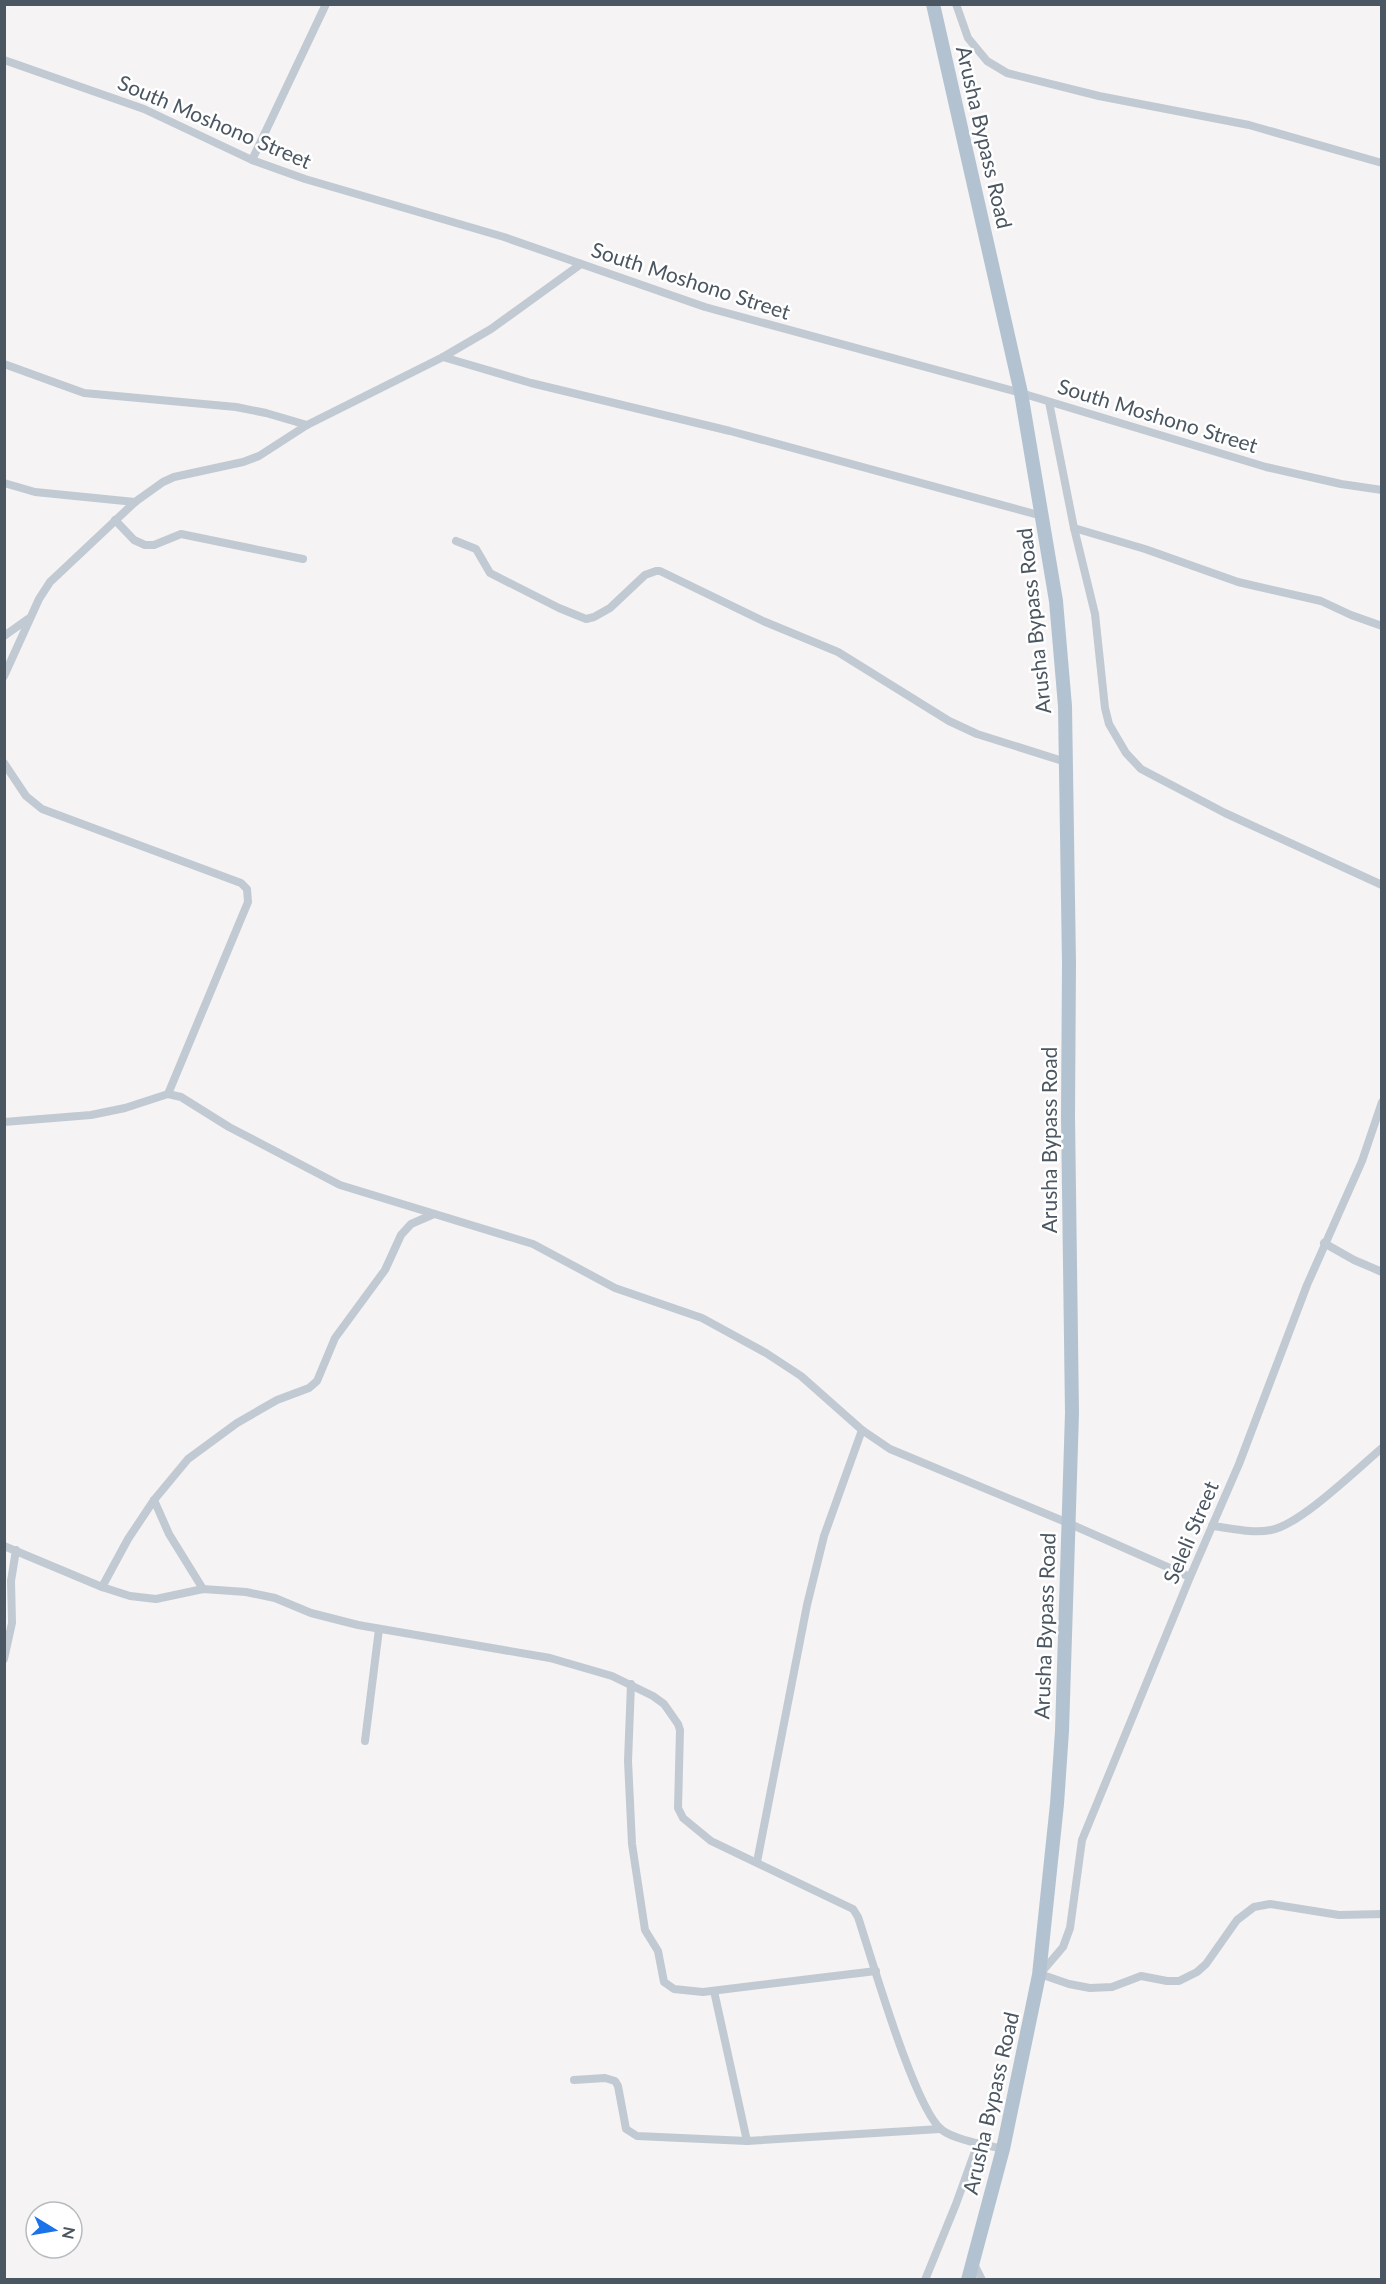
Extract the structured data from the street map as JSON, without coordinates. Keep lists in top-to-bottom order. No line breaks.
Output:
{"streets":{"main road":["Arusha Bypass Road"],"street":["South Moshono Street","Seleli Street"]},"crossings":[["South Moshono Street","Arusha Bypass Road"],["Arusha Bypass Road","Seleli Street"]],"north":"right"}
